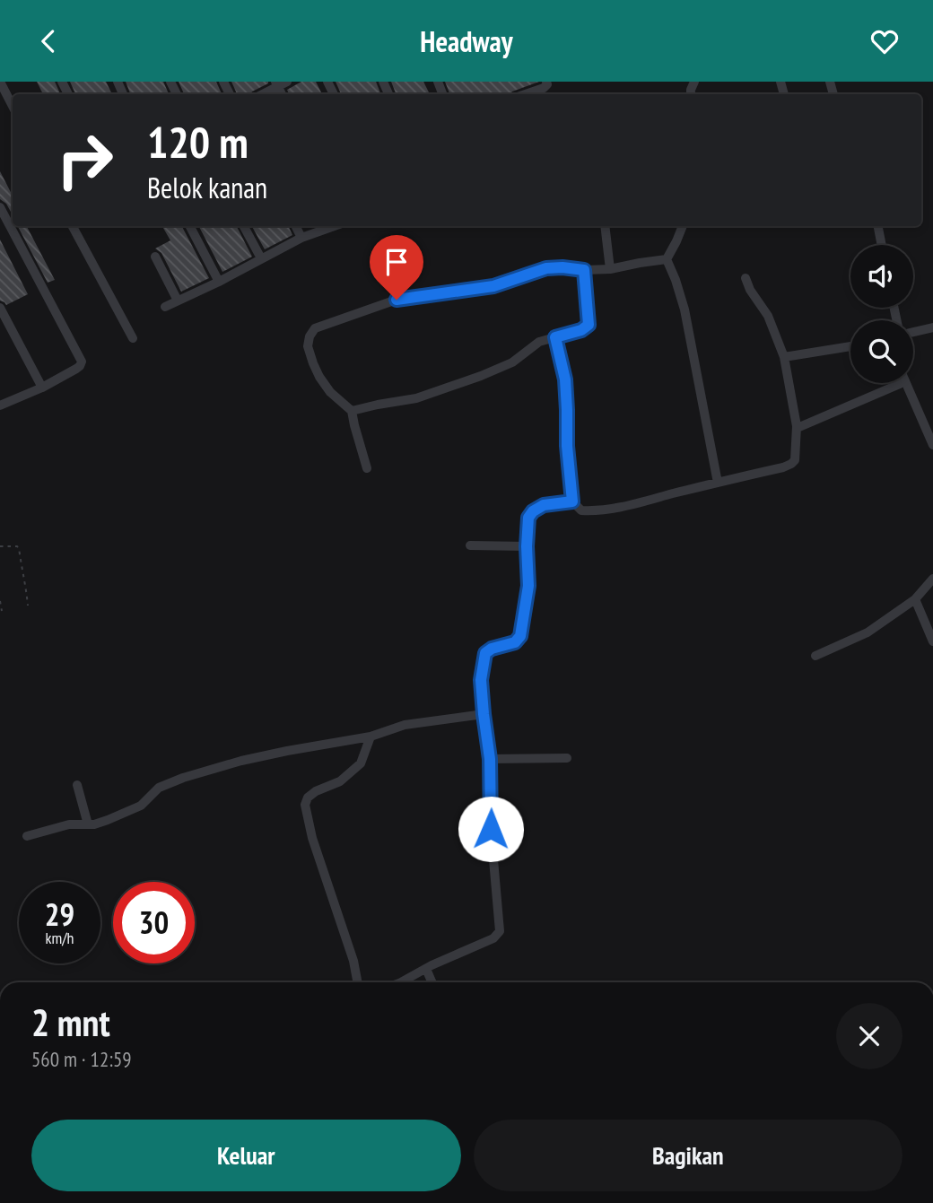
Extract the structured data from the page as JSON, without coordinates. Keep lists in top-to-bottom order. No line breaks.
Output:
{"page":{"header":"Headway","turn":["120 m","Belok kanan"],"speed":"29 km/h","limit":"30","heading":["2 mnt","560 m · 12:59"],"buttons":["Keluar","Bagikan"]}}
